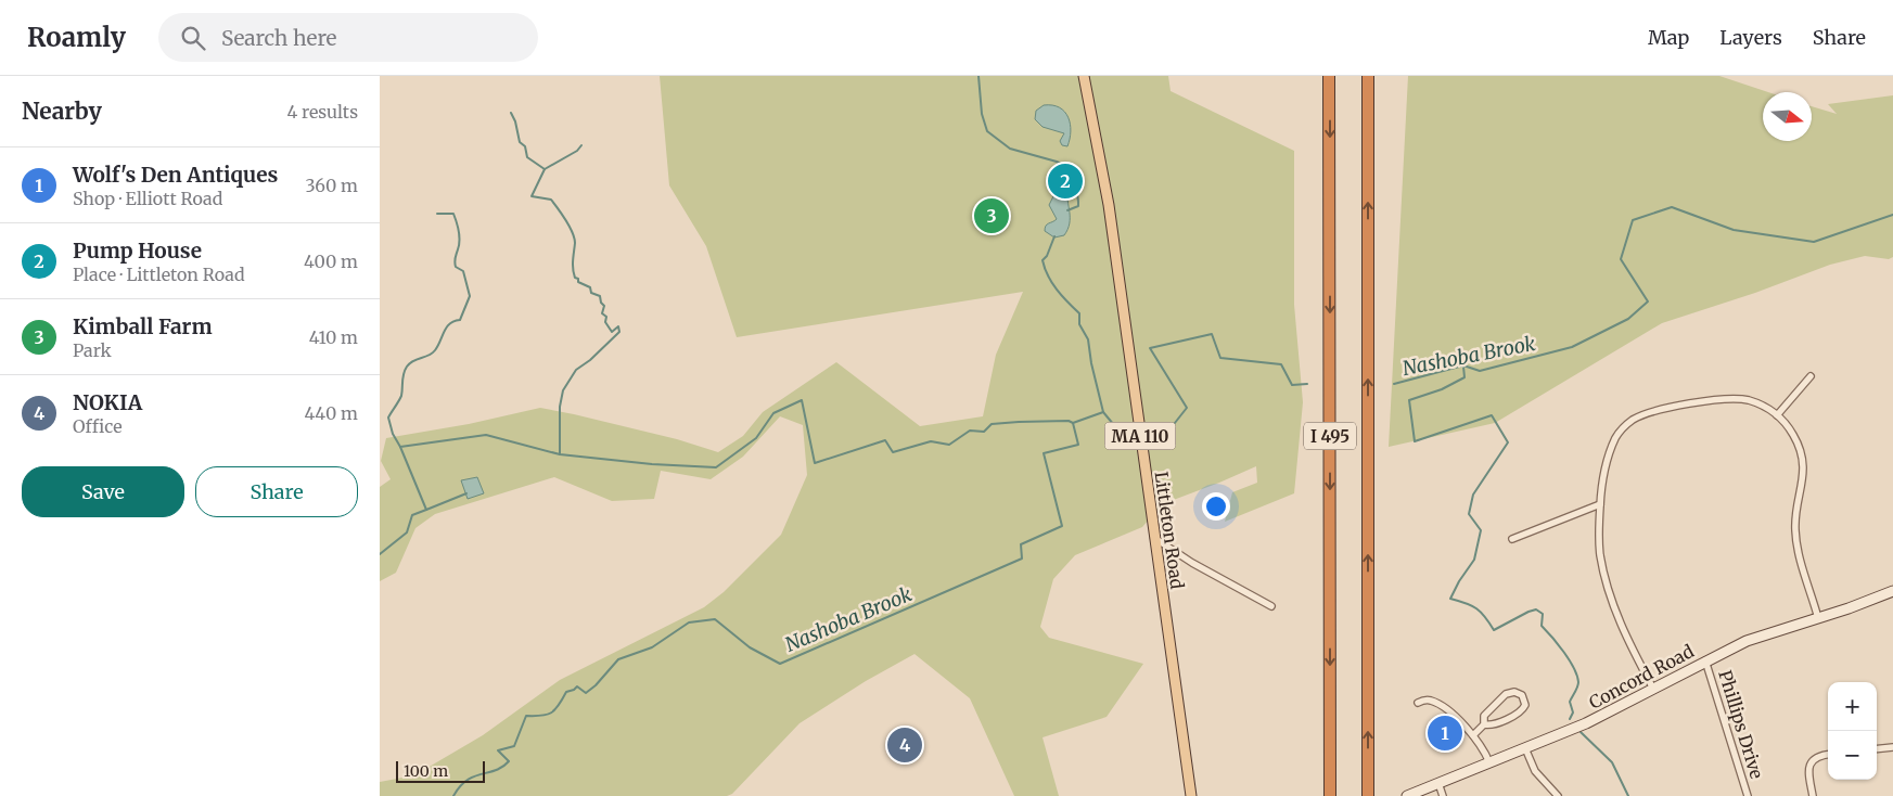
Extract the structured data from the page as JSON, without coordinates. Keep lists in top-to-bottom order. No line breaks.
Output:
{"streets":{"highway":["I 495"],"main road":["MA 110","Littleton Road","Concord Road"],"street":["Phillips Drive"]},"crossings":[["Concord Road","Phillips Drive"]],"water":["Nashoba Brook"],"scale_bar":"100 m","north":"right","page":{"header":"Roamly","search":"Search here","nav":["Map","Layers","Share"],"heading":["Nearby","4 results"],"list":[{"mark":"1","name":"Wolf's Den Antiques","note":"Shop · Elliott Road","value":"360 m"},{"mark":"2","name":"Pump House","note":"Place · Littleton Road","value":"400 m"},{"mark":"3","name":"Kimball Farm","note":"Park","value":"410 m"},{"mark":"4","name":"NOKIA","note":"Office","value":"440 m"}],"pins":["2","3","1","4"],"buttons":["Save","Share"],"map_buttons":["+","−"],"scale":"100 m"}}
